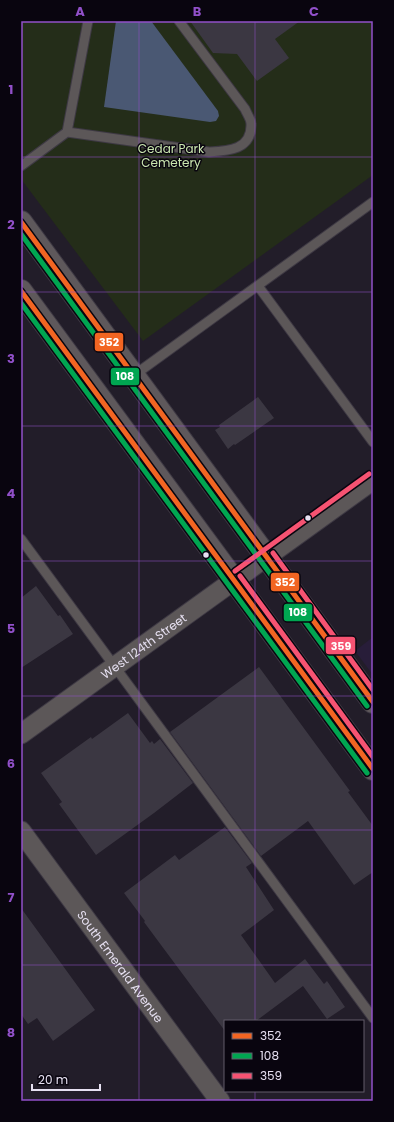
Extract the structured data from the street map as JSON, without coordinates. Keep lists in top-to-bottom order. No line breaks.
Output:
{"streets":{"street":["West 124th Street","South Emerald Avenue"]},"parks":["Cedar Park Cemetery"],"lines":["transit line 352","transit line 108","transit line 359"],"legend":["352","108","359"],"scale_bar":"20 m","grid":{"columns":["A","B","C"],"rows":["1","2","3","4","5","6","7","8"]}}
